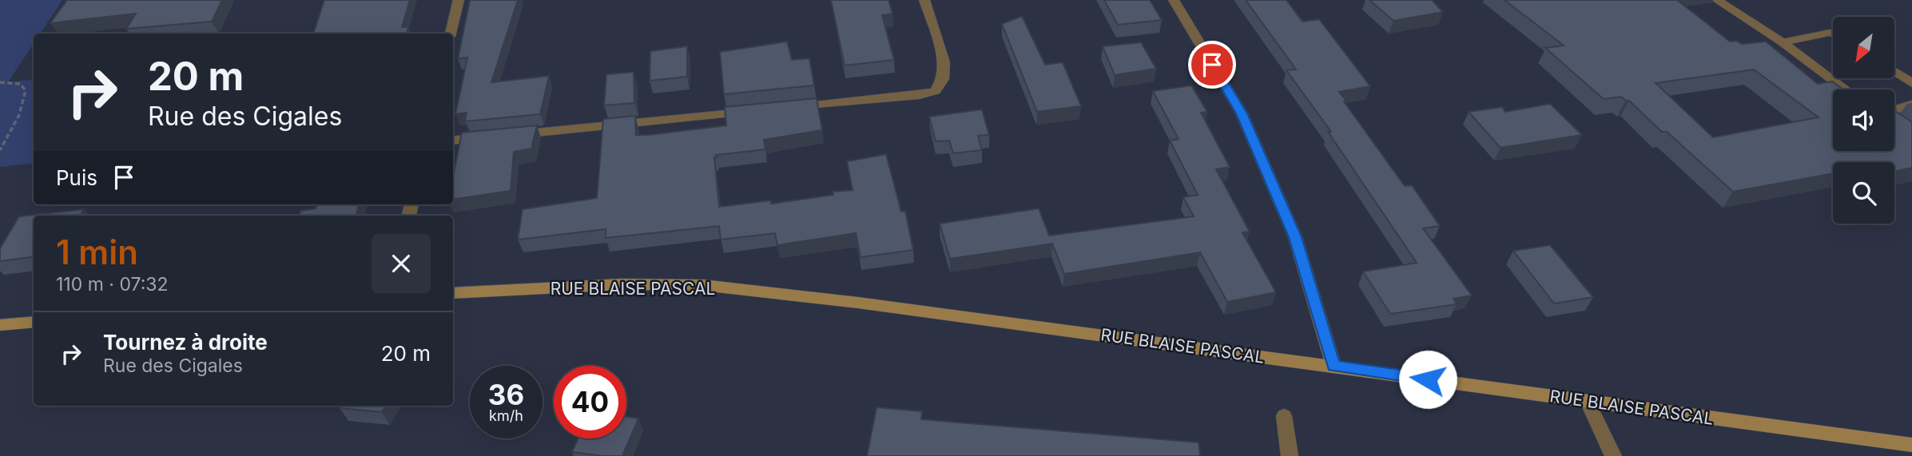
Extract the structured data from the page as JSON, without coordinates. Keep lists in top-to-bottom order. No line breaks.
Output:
{"streets":{"street":["RUE BLAISE PASCAL"]},"north":"bottom left","page":{"turn":["20 m","Rue des Cigales"],"then":"Puis","heading":["1 min","110 m · 07:32"],"list":[{"name":"Tournez à droite","note":"Rue des Cigales","value":"20 m"}],"speed":"36 km/h","limit":"40"}}
